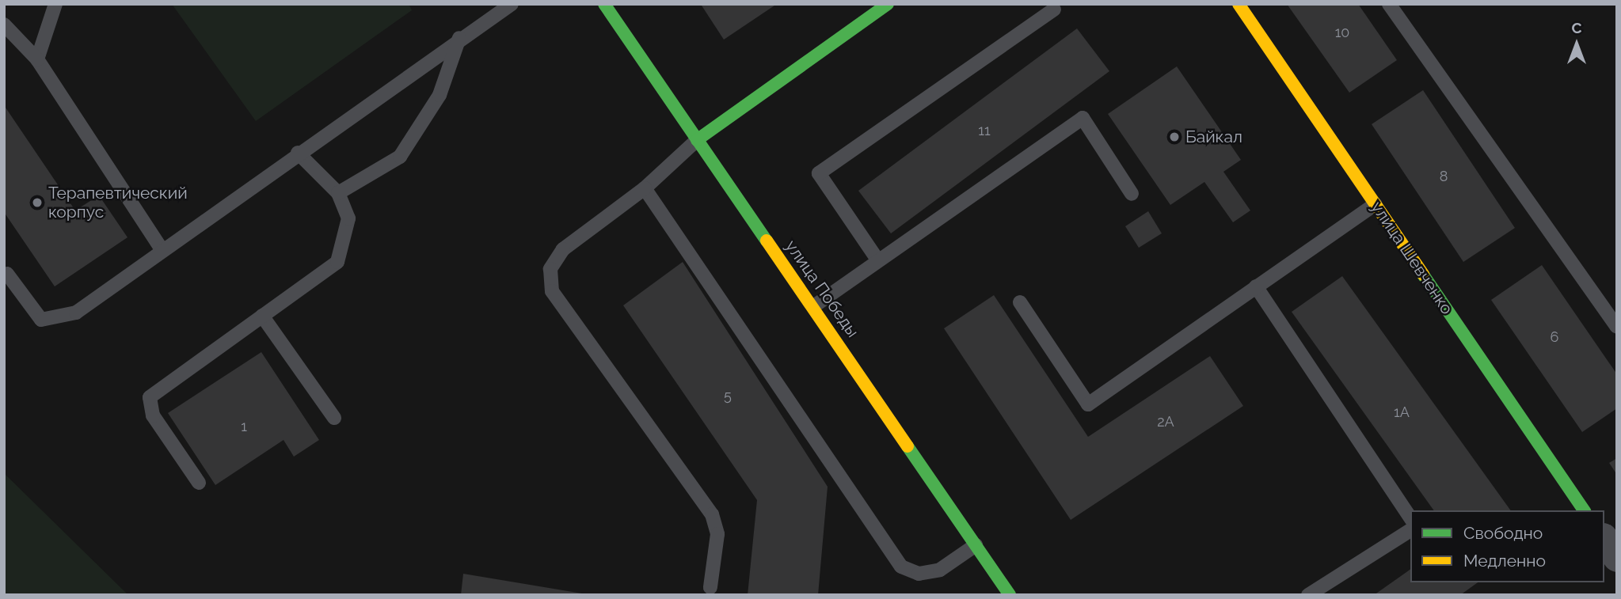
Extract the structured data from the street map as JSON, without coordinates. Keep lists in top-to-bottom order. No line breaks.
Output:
{"streets":{"street":["улица Шевченко","улица Победы"]},"places":["Байкал","Терапевтический корпус"],"house_numbers":["10","11","8","6","5","1А","2А","1"],"legend":["Свободно","Медленно"],"north":"top"}
